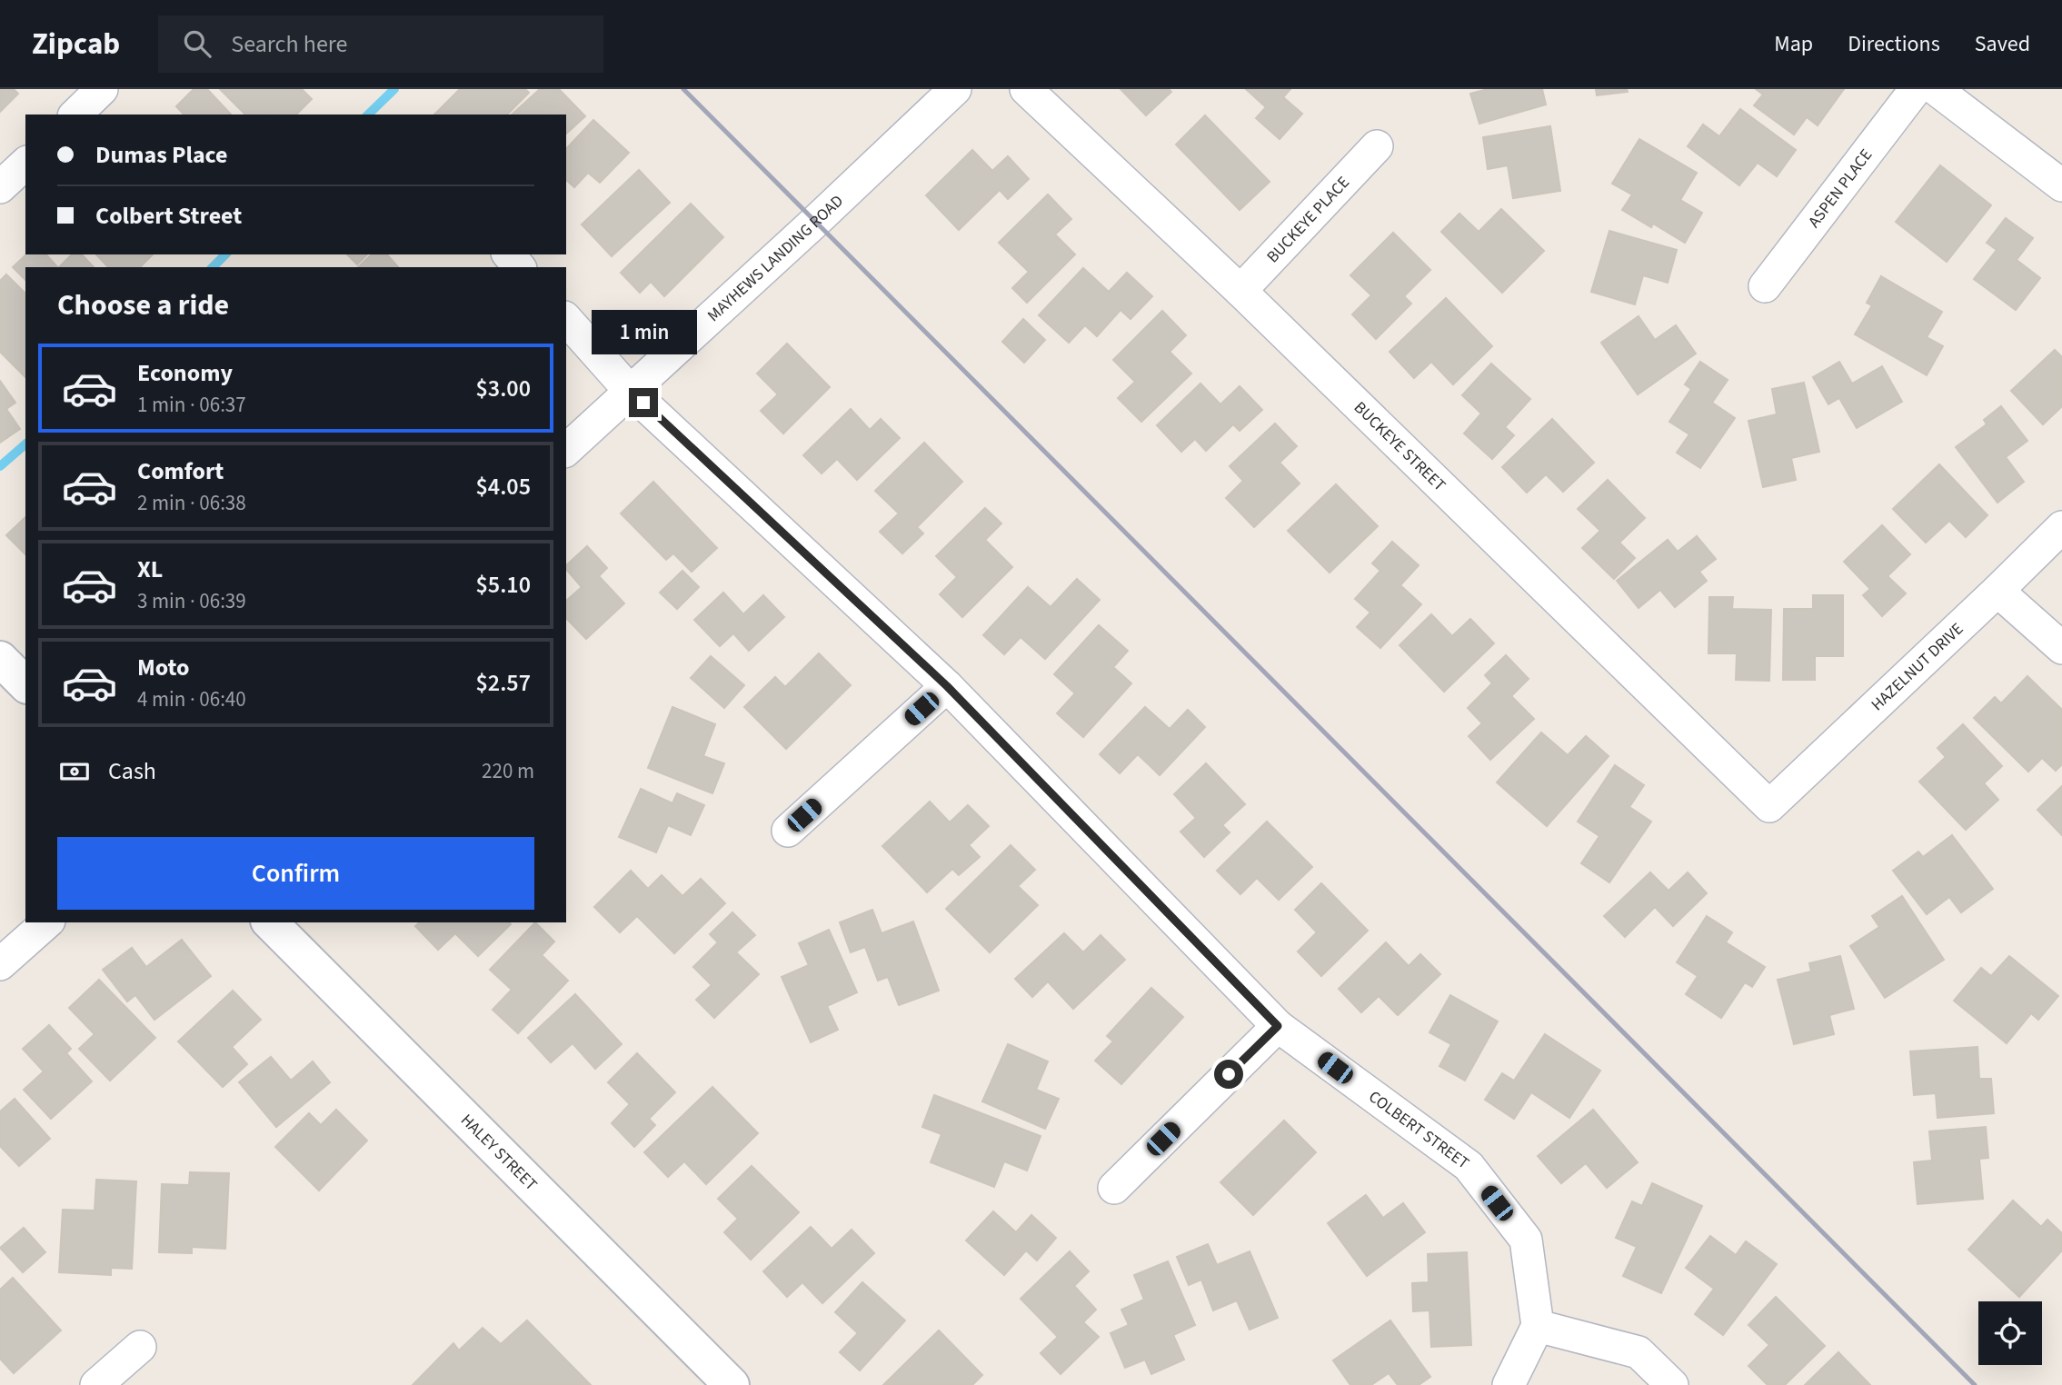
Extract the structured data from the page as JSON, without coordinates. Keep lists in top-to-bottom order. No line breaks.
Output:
{"streets":{"street":["ASPEN PLACE","BUCKEYE PLACE","MAYHEWS LANDING ROAD","BUCKEYE STREET","HAZELNUT DRIVE","COLBERT STREET","HALEY STREET"]},"crossings":[["BUCKEYE PLACE","BUCKEYE STREET"],["MAYHEWS LANDING ROAD","COLBERT STREET"],["BUCKEYE STREET","HAZELNUT DRIVE"]],"page":{"header":"Zipcab","search":"Search here","nav":["Map","Directions","Saved"],"banner":["Dumas Place","Colbert Street"],"heading":"Choose a ride","bubble":"1 min","list":[{"name":"Economy","note":"1 min · 06:37","value":"$3.00"},{"name":"Comfort","note":"2 min · 06:38","value":"$4.05"},{"name":"XL","note":"3 min · 06:39","value":"$5.10"},{"name":"Moto","note":"4 min · 06:40","value":"$2.57"}],"pay":["Cash","220 m"],"buttons":"Confirm"}}
